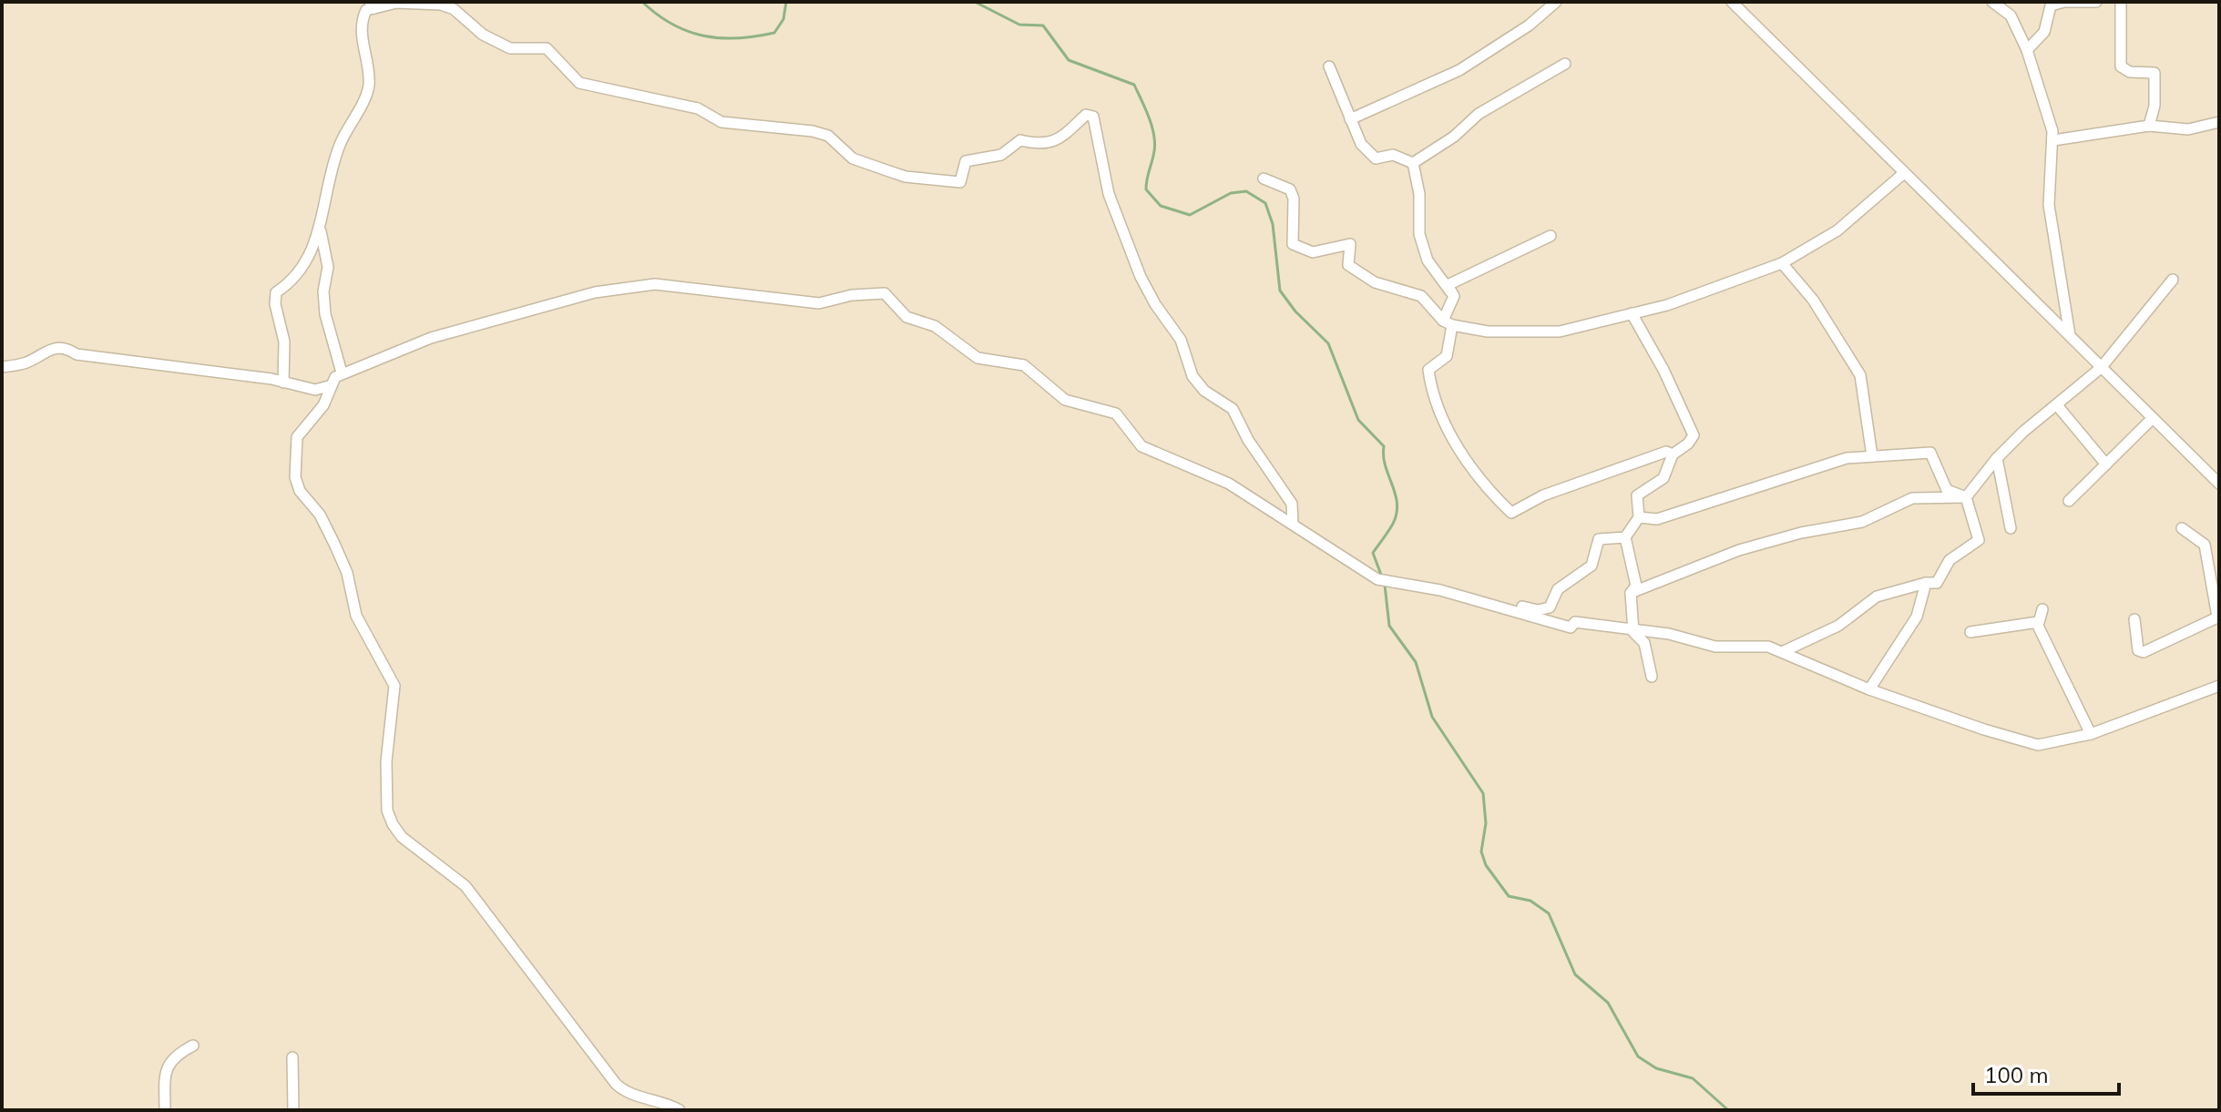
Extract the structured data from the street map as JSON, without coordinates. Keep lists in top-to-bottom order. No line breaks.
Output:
{"scale_bar":"100 m"}
